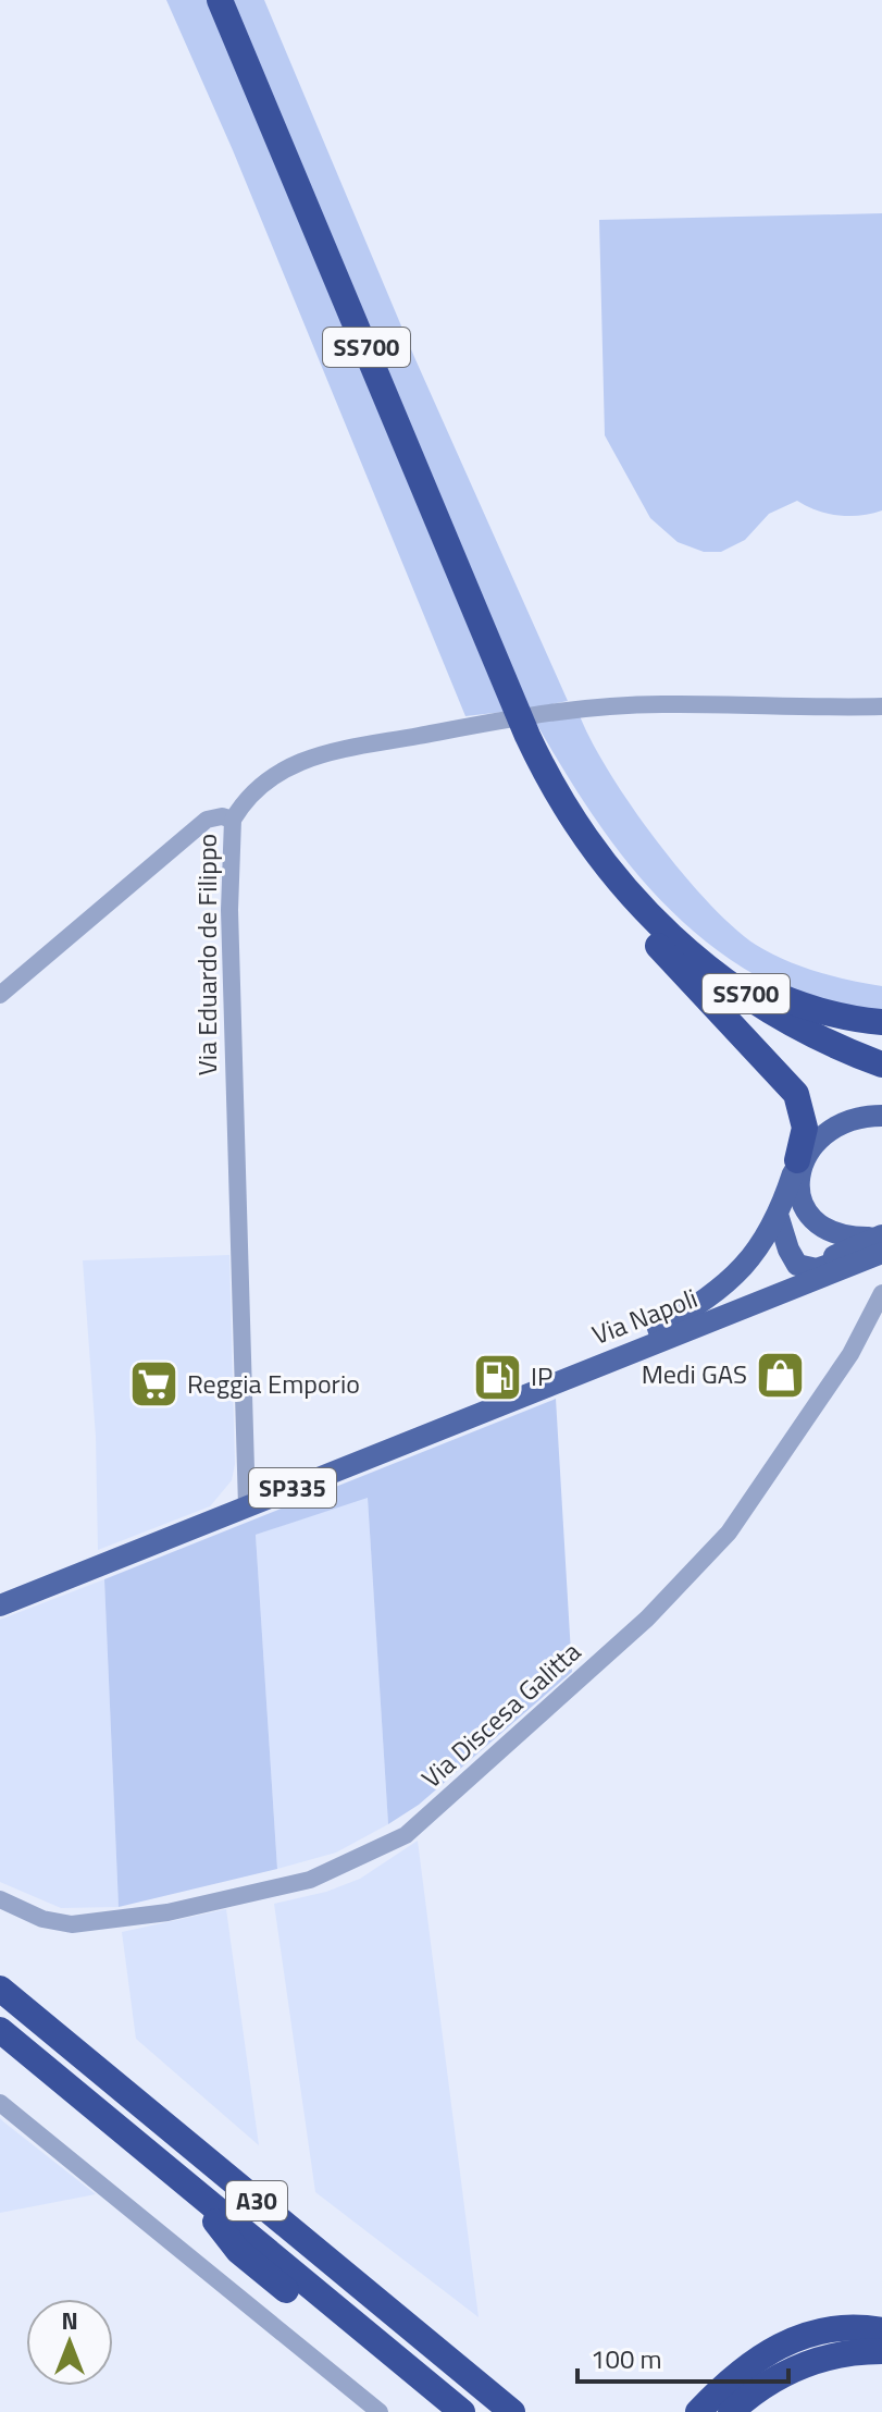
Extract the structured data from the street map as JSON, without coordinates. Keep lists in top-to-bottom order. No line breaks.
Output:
{"streets":{"highway":["SS700","A30"],"main road":["Via Napoli","SP335"],"street":["Via Eduardo de Filippo","Via Discesa Galitta"]},"crossings":[["Via Eduardo de Filippo","SP335"],["Via Napoli","SP335"]],"places":{"shop":["Medi GAS"],"fuel station":["IP"],"supermarket":["Reggia Emporio"]},"scale_bar":"100 m","north":"top"}
